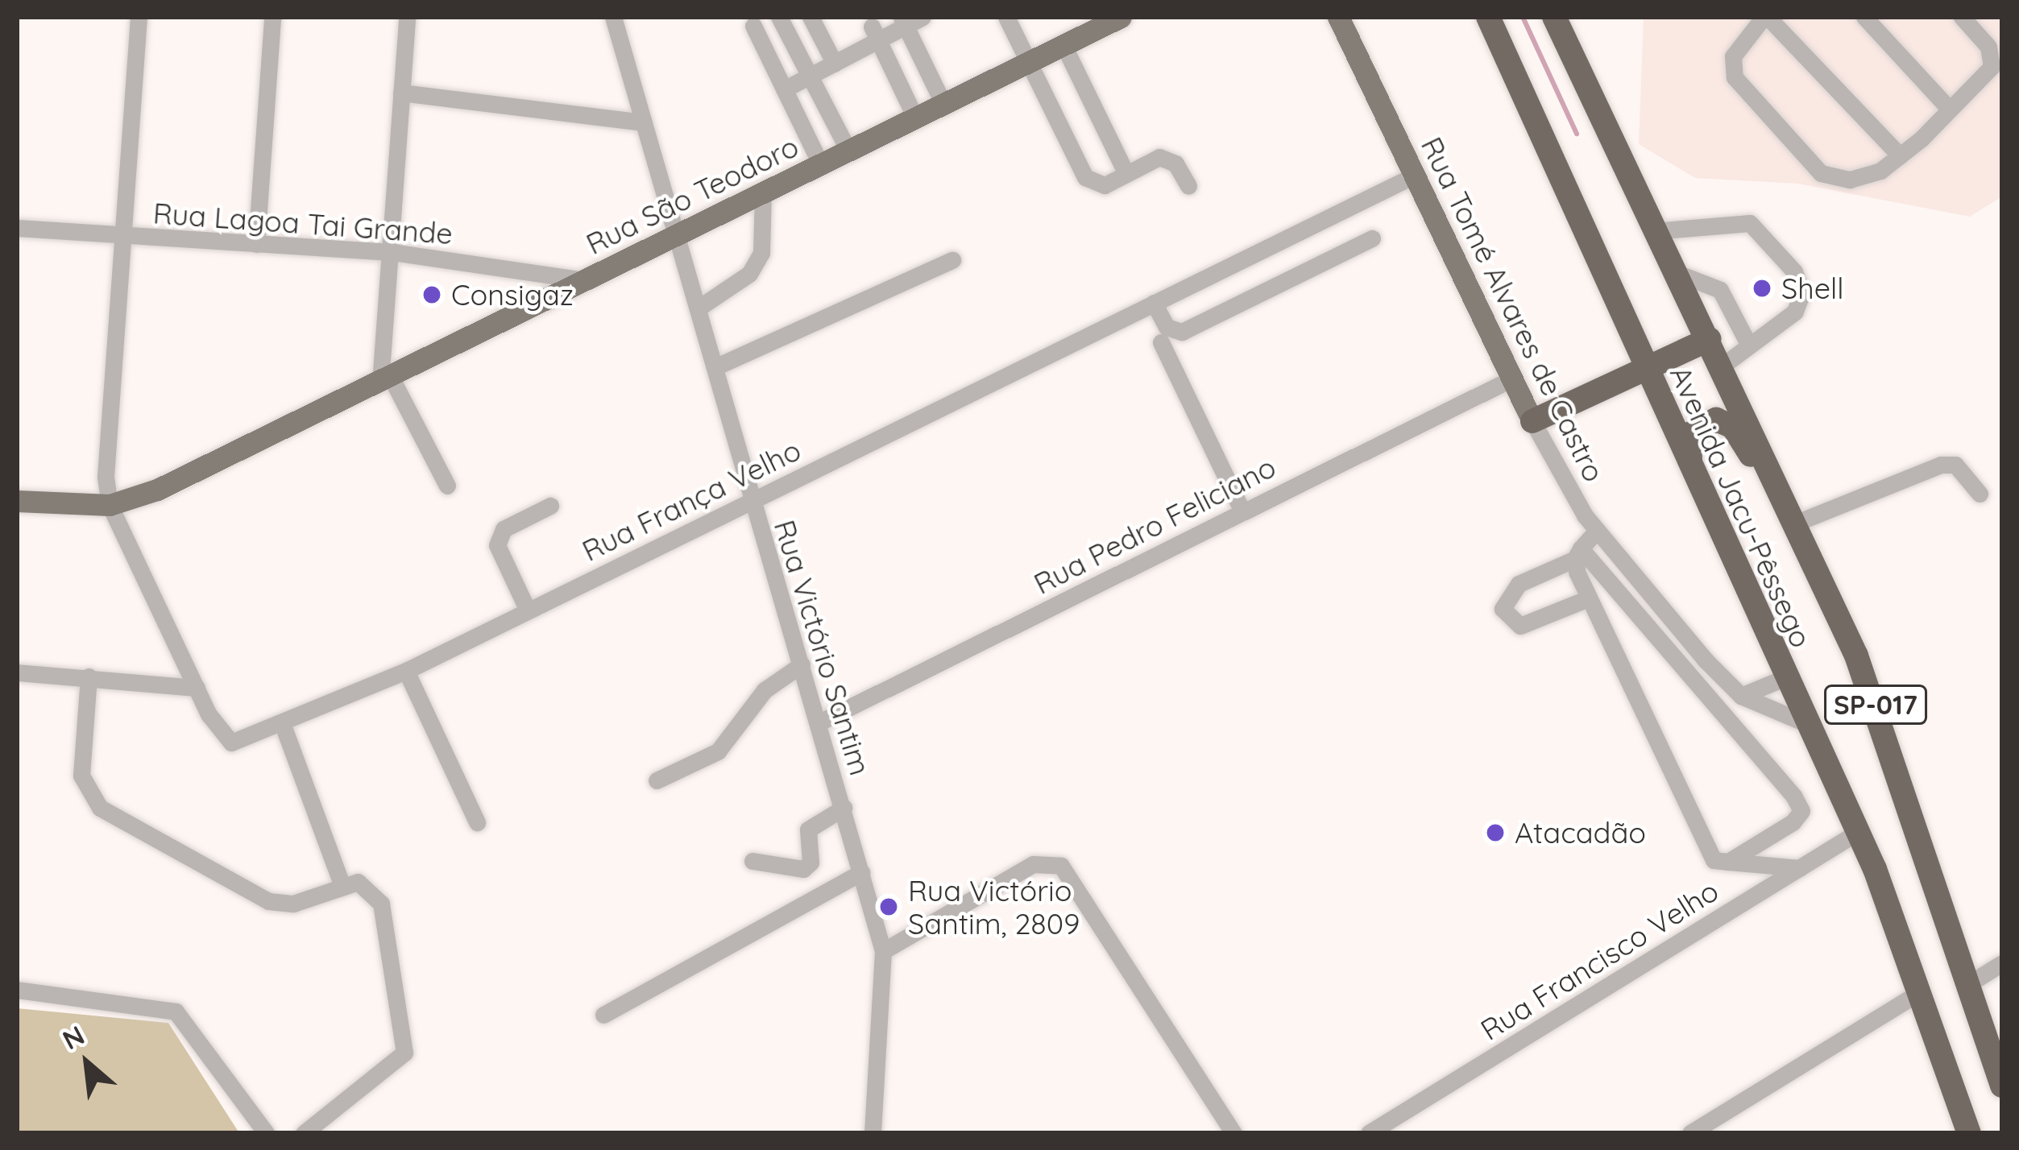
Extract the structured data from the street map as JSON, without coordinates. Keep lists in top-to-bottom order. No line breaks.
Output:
{"streets":{"highway":["Avenida Jacu-Pêssego","SP-017"],"main road":["Rua São Teodoro","Rua Tomé Alvares de Castro"],"street":["Rua Lagoa Tai Grande","Rua França Velho","Rua Pedro Feliciano","Rua Victório Santim","Rua Francisco Velho"]},"crossings":[["Rua São Teodoro","Rua Lagoa Tai Grande"],["Rua São Teodoro","Rua França Velho"],["Rua São Teodoro","Rua Victório Santim"],["Rua Tomé Alvares de Castro","Rua França Velho"],["Rua Tomé Alvares de Castro","Avenida Jacu-Pêssego"],["Rua Tomé Alvares de Castro","Rua Pedro Feliciano"],["Rua França Velho","Rua Victório Santim"],["Avenida Jacu-Pêssego","Rua Francisco Velho"],["Rua Pedro Feliciano","Rua Victório Santim"]],"places":["Shell","Consigaz","Atacadão","Rua Victório Santim, 2809"],"north":"top left"}
